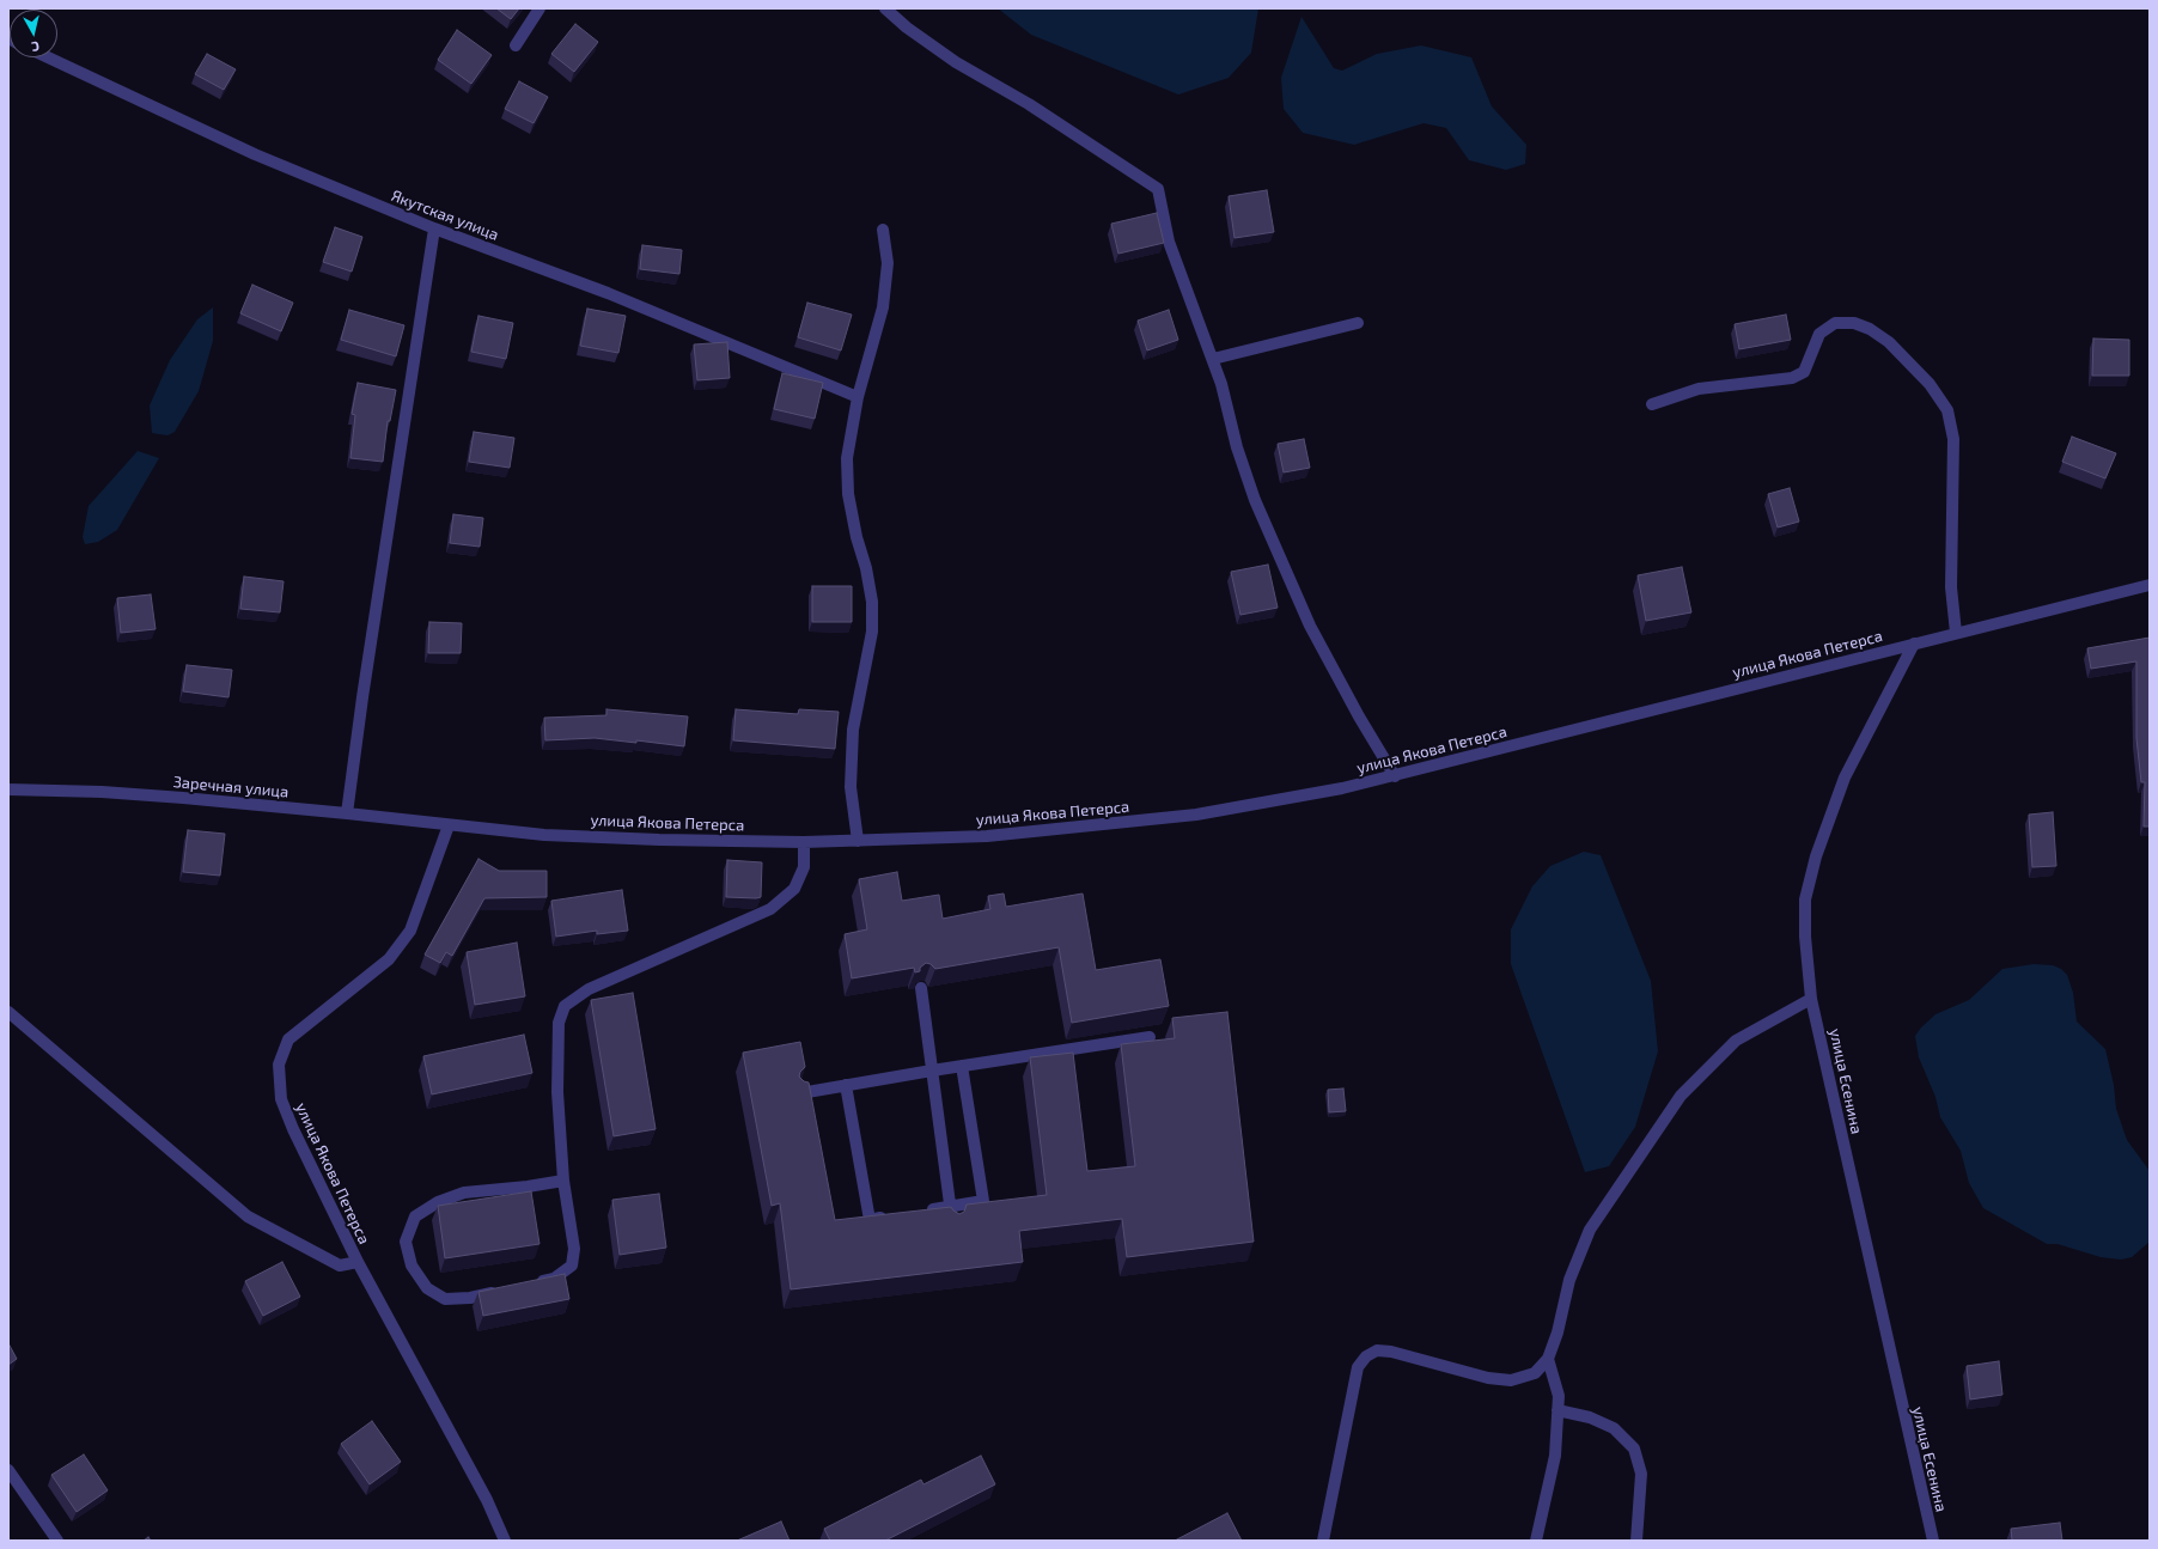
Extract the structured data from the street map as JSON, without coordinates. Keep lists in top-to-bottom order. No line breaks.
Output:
{"streets":{"street":["Якутская улица","улица Якова Петерса","Заречная улица","улица Есенина"]},"crossings":[["улица Якова Петерса","Заречная улица"],["улица Якова Петерса","улица Есенина"]],"north":"bottom"}
